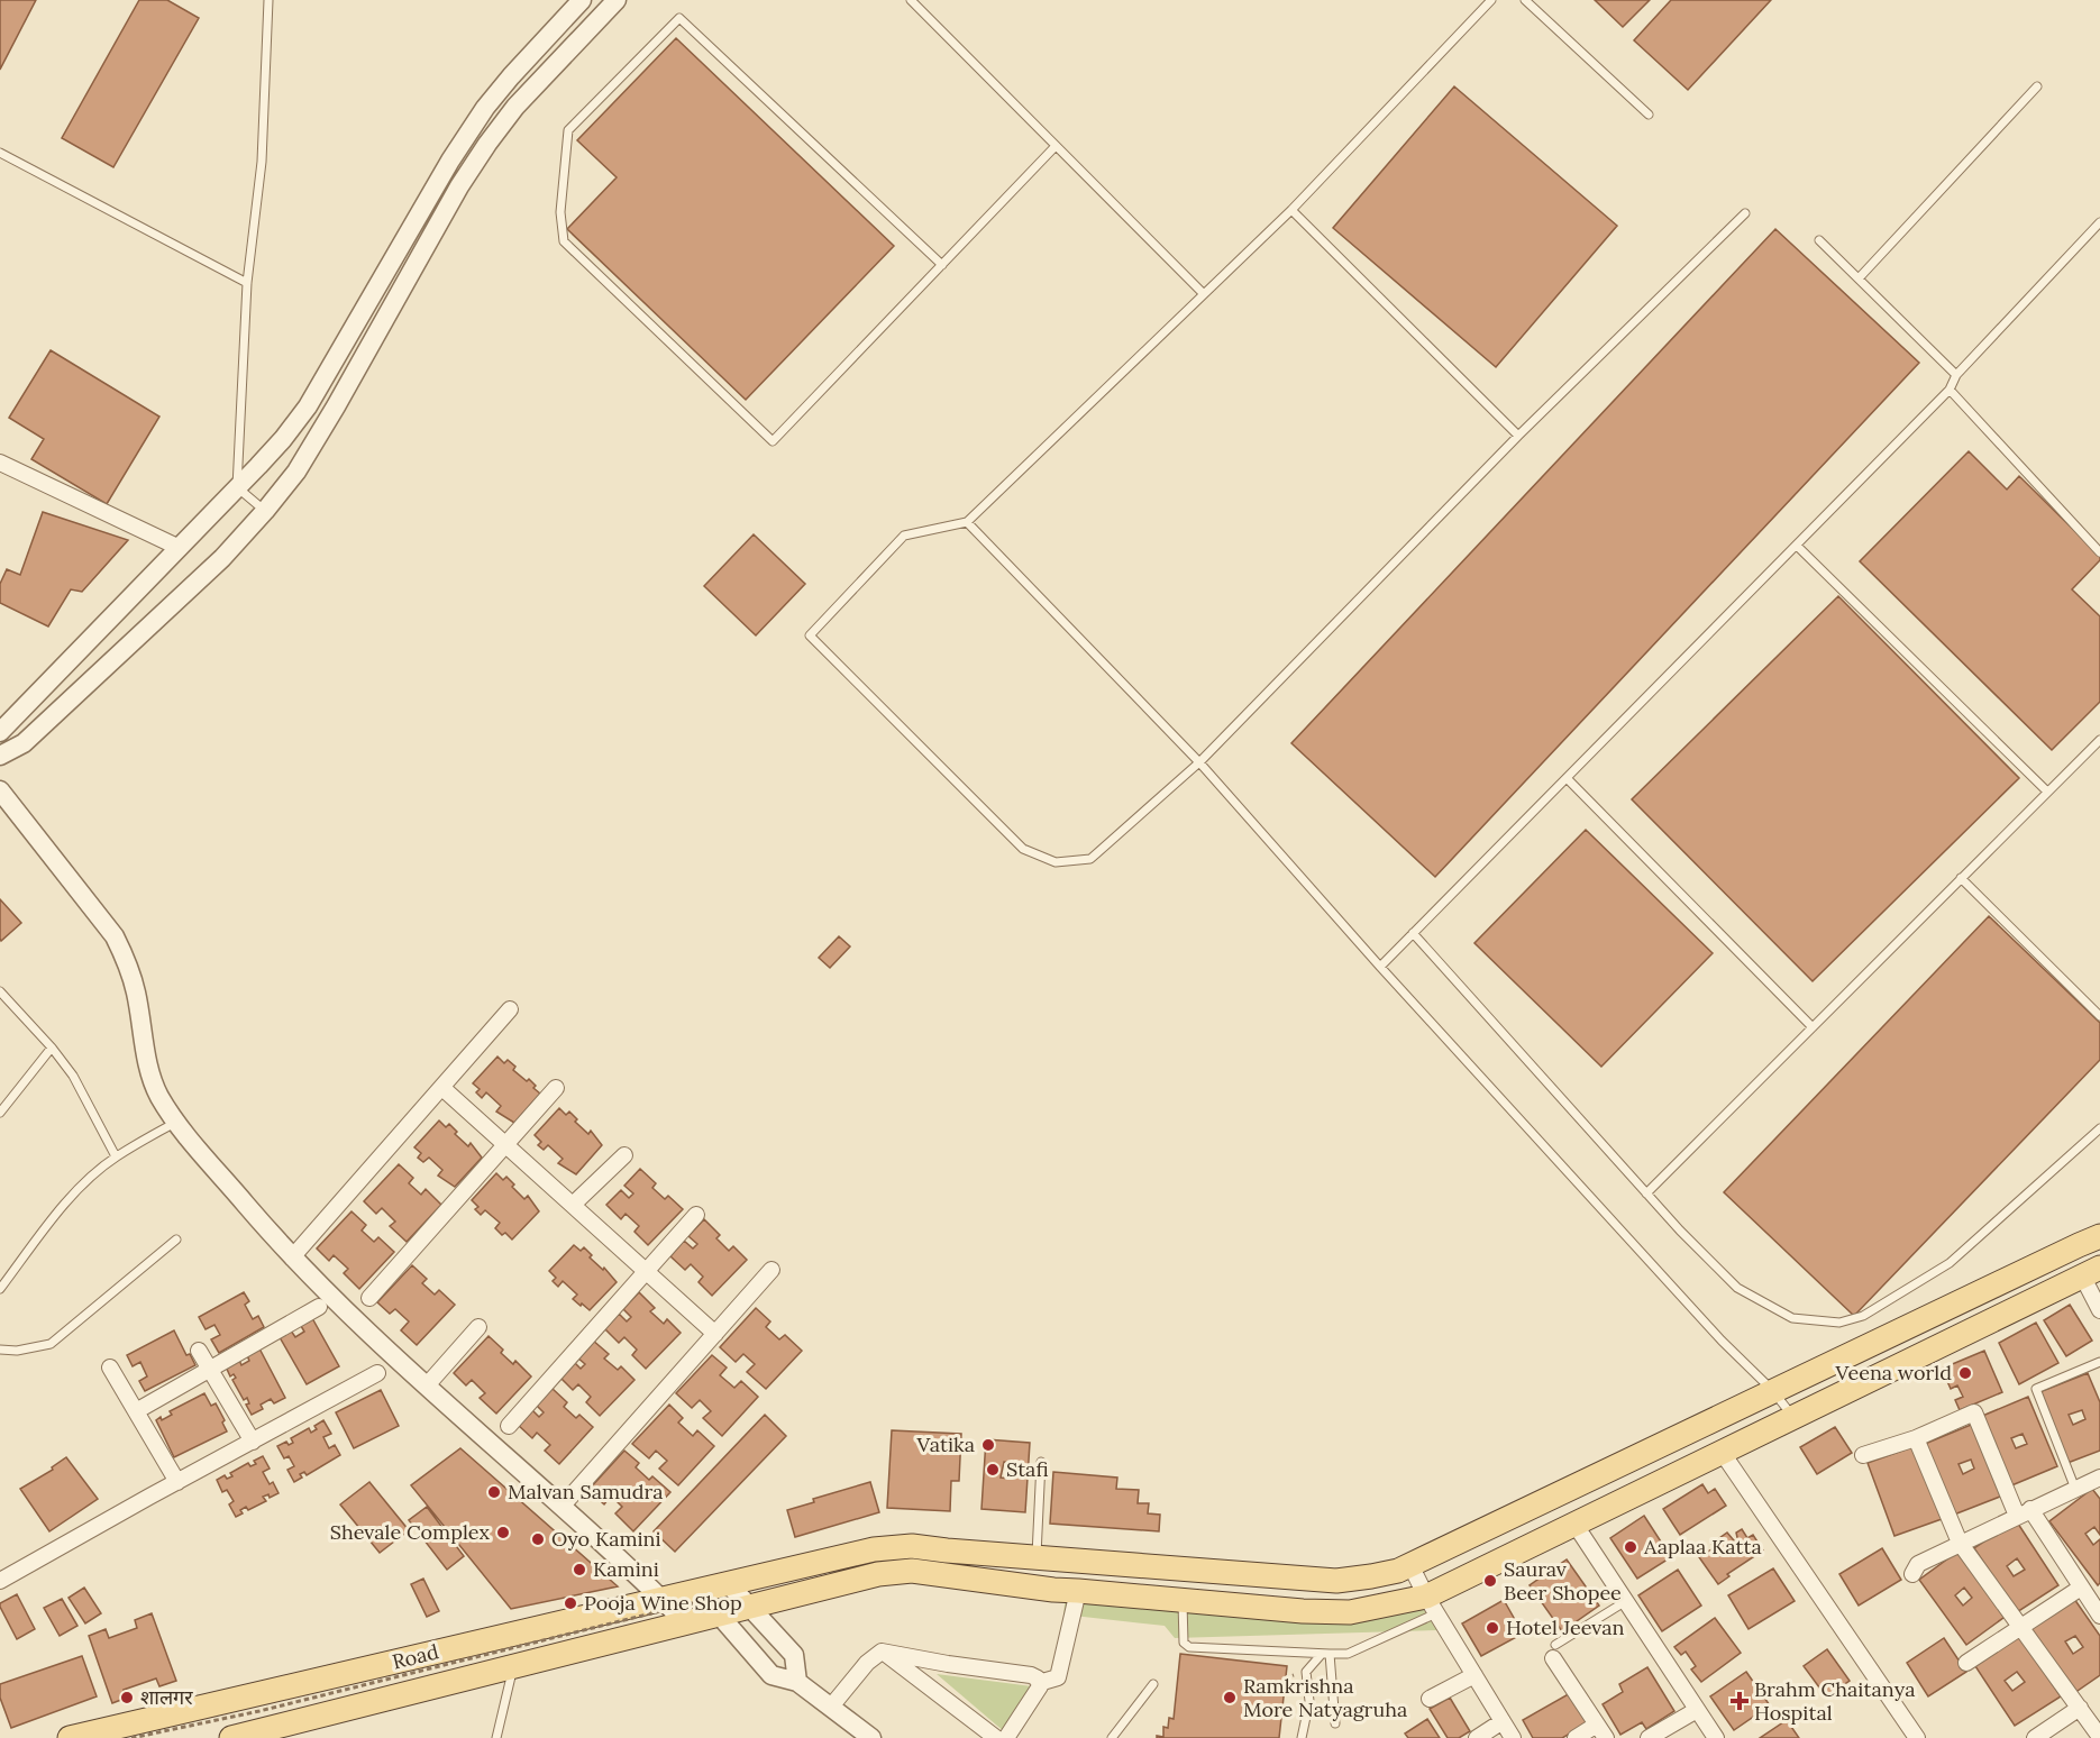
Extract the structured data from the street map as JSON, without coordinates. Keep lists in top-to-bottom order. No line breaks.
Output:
{"streets":{"path":["Road"]},"places":{"other":["Veena world","Vatika","Stafi","Malvan Samudra","Shevale Complex","Oyo Kamini","Aaplaa Katta","Kamini","Saurav Beer Shopee","Pooja Wine Shop","Hotel Jeevan","शालगर","Ramkrishna More Natyagruha"],"health":["Brahm Chaitanya Hospital"]}}
